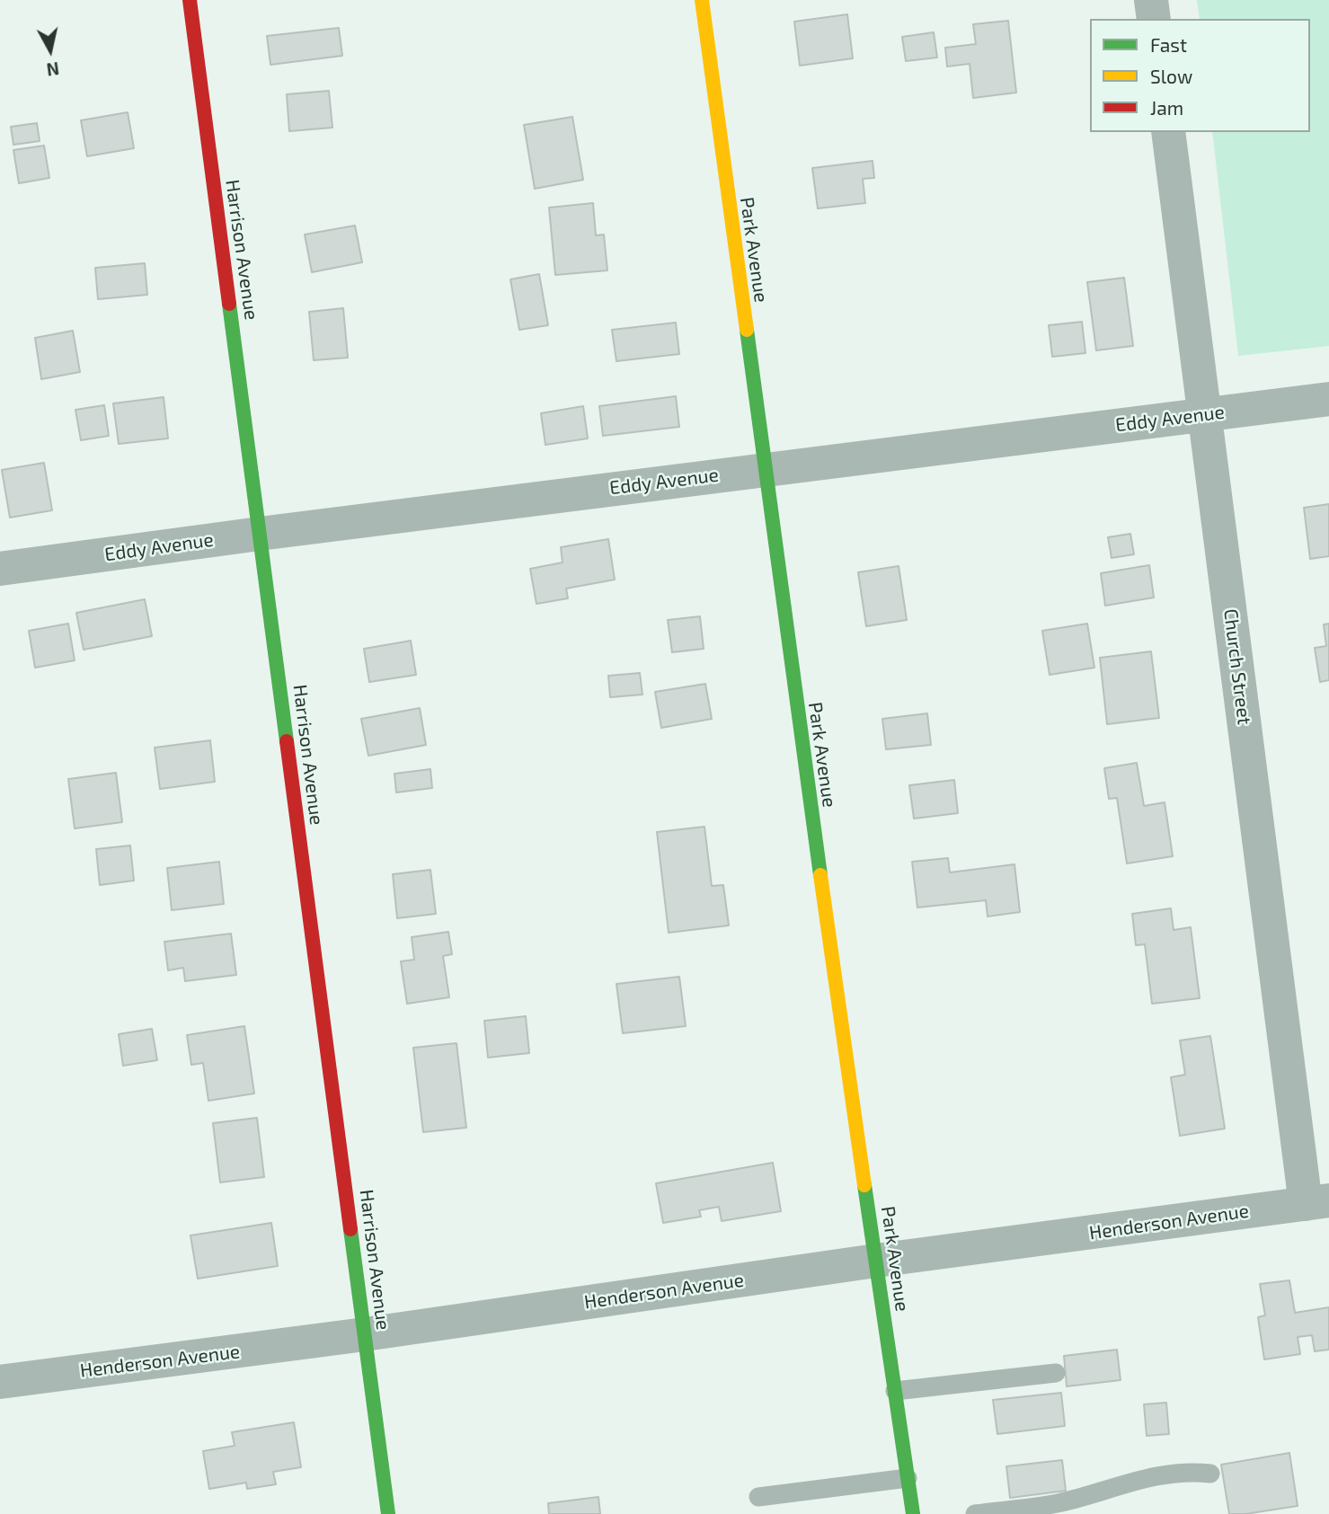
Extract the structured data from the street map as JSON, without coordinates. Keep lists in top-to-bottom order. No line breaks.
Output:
{"streets":{"street":["Harrison Avenue","Park Avenue","Eddy Avenue","Church Street","Henderson Avenue"]},"crossings":[["Harrison Avenue","Eddy Avenue"],["Harrison Avenue","Henderson Avenue"],["Park Avenue","Eddy Avenue"],["Park Avenue","Henderson Avenue"],["Eddy Avenue","Church Street"],["Church Street","Henderson Avenue"]],"legend":["Fast","Slow","Jam"],"north":"bottom"}
